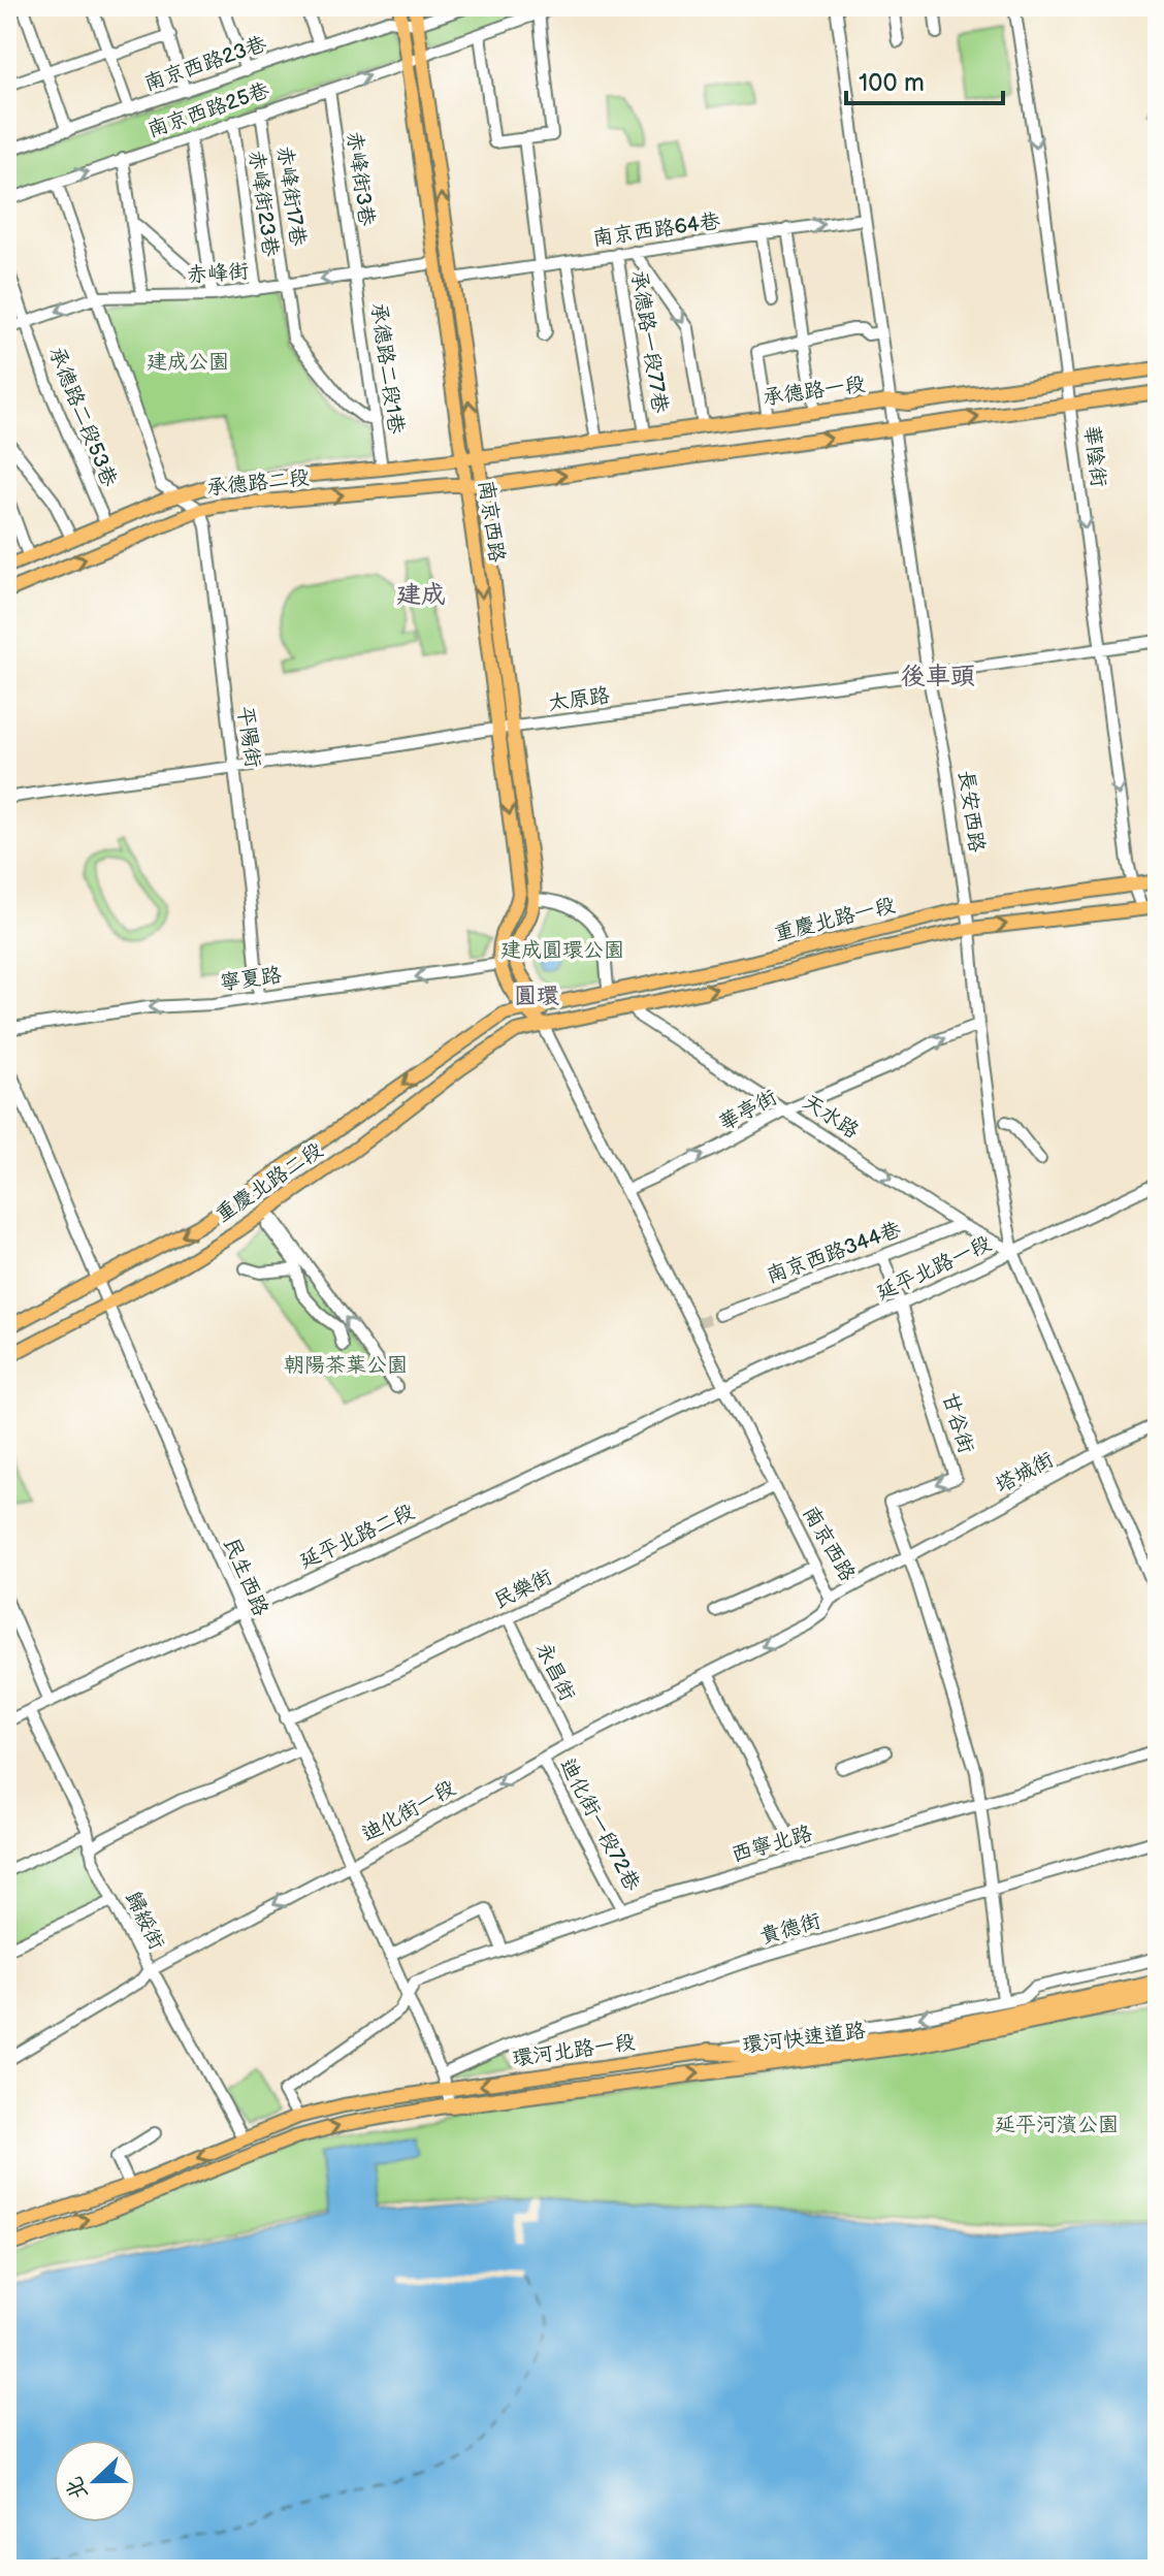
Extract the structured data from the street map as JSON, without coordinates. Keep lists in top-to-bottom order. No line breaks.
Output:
{"streets":{"highway":["環河快速道路"],"main road":["承德路一段","承德路二段","南京西路","重慶北路一段","重慶北路二段","環河北路一段"],"street":["南京西路23巷","南京西路25巷","赤峰街3巷","赤峰街17巷","赤峰街23巷","南京西路64巷","赤峰街","承德路一段77巷","承德路二段1巷","承德路二段53巷","華陰街","太原路","平陽街","長安西路","寧夏路","華亭街","天水路","南京西路344巷","延平北路一段","甘谷街","塔城街","延平北路二段","民生西路","民樂街","永昌街","迪化街一段","迪化街一段72巷","西寧北路","歸綏街","貴德街"]},"crossings":[["南京西路23巷","南京西路"],["南京西路25巷","赤峰街3巷"],["南京西路25巷","赤峰街17巷"],["南京西路25巷","赤峰街23巷"],["南京西路25巷","南京西路"],["赤峰街3巷","赤峰街"],["赤峰街3巷","承德路二段1巷"],["赤峰街17巷","赤峰街"],["赤峰街17巷","承德路二段1巷"],["赤峰街23巷","赤峰街"],["南京西路64巷","承德路一段77巷"],["南京西路64巷","南京西路"],["南京西路64巷","長安西路"],["赤峰街","承德路二段1巷"],["赤峰街","承德路二段53巷"],["赤峰街","南京西路"],["承德路一段77巷","承德路一段"],["承德路二段1巷","承德路二段"],["承德路一段","華陰街"],["承德路一段","承德路二段"],["承德路一段","南京西路"],["承德路一段","長安西路"],["承德路二段53巷","承德路二段"],["華陰街","太原路"],["華陰街","重慶北路一段"],["承德路二段","南京西路"],["承德路二段","平陽街"],["南京西路","太原路"],["南京西路","重慶北路一段"],["南京西路","寧夏路"],["南京西路","華亭街"],["南京西路","重慶北路二段"],["南京西路","延平北路一段"],["南京西路","甘谷街"],["南京西路","塔城街"],["南京西路","延平北路二段"],["南京西路","民樂街"],["南京西路","迪化街一段"],["太原路","平陽街"],["太原路","長安西路"],["平陽街","寧夏路"],["長安西路","重慶北路一段"],["長安西路","華亭街"],["長安西路","天水路"],["長安西路","延平北路一段"],["長安西路","塔城街"],["重慶北路一段","天水路"],["重慶北路一段","重慶北路二段"],["華亭街","天水路"],["天水路","南京西路344巷"],["天水路","延平北路一段"],["重慶北路二段","民生西路"],["延平北路一段","甘谷街"],["延平北路一段","延平北路二段"],["甘谷街","塔城街"],["延平北路二段","民生西路"],["延平北路二段","歸綏街"],["民生西路","民樂街"],["民生西路","迪化街一段"],["民生西路","西寧北路"],["民生西路","貴德街"],["民生西路","環河快速道路"],["民生西路","環河北路一段"],["民樂街","永昌街"],["永昌街","迪化街一段"],["迪化街一段","迪化街一段72巷"],["迪化街一段","歸綏街"],["迪化街一段72巷","西寧北路"],["西寧北路","環河北路一段"],["歸綏街","環河北路一段"],["環河快速道路","環河北路一段"]],"one_way":["華陰街","寧夏路","華亭街","天水路","甘谷街","迪化街一段"],"districts":["建成","後車頭","圓環"],"parks":["建成公園","建成圓環公園","朝陽茶葉公園","延平河濱公園"],"scale_bar":"100 m","north":"left"}
